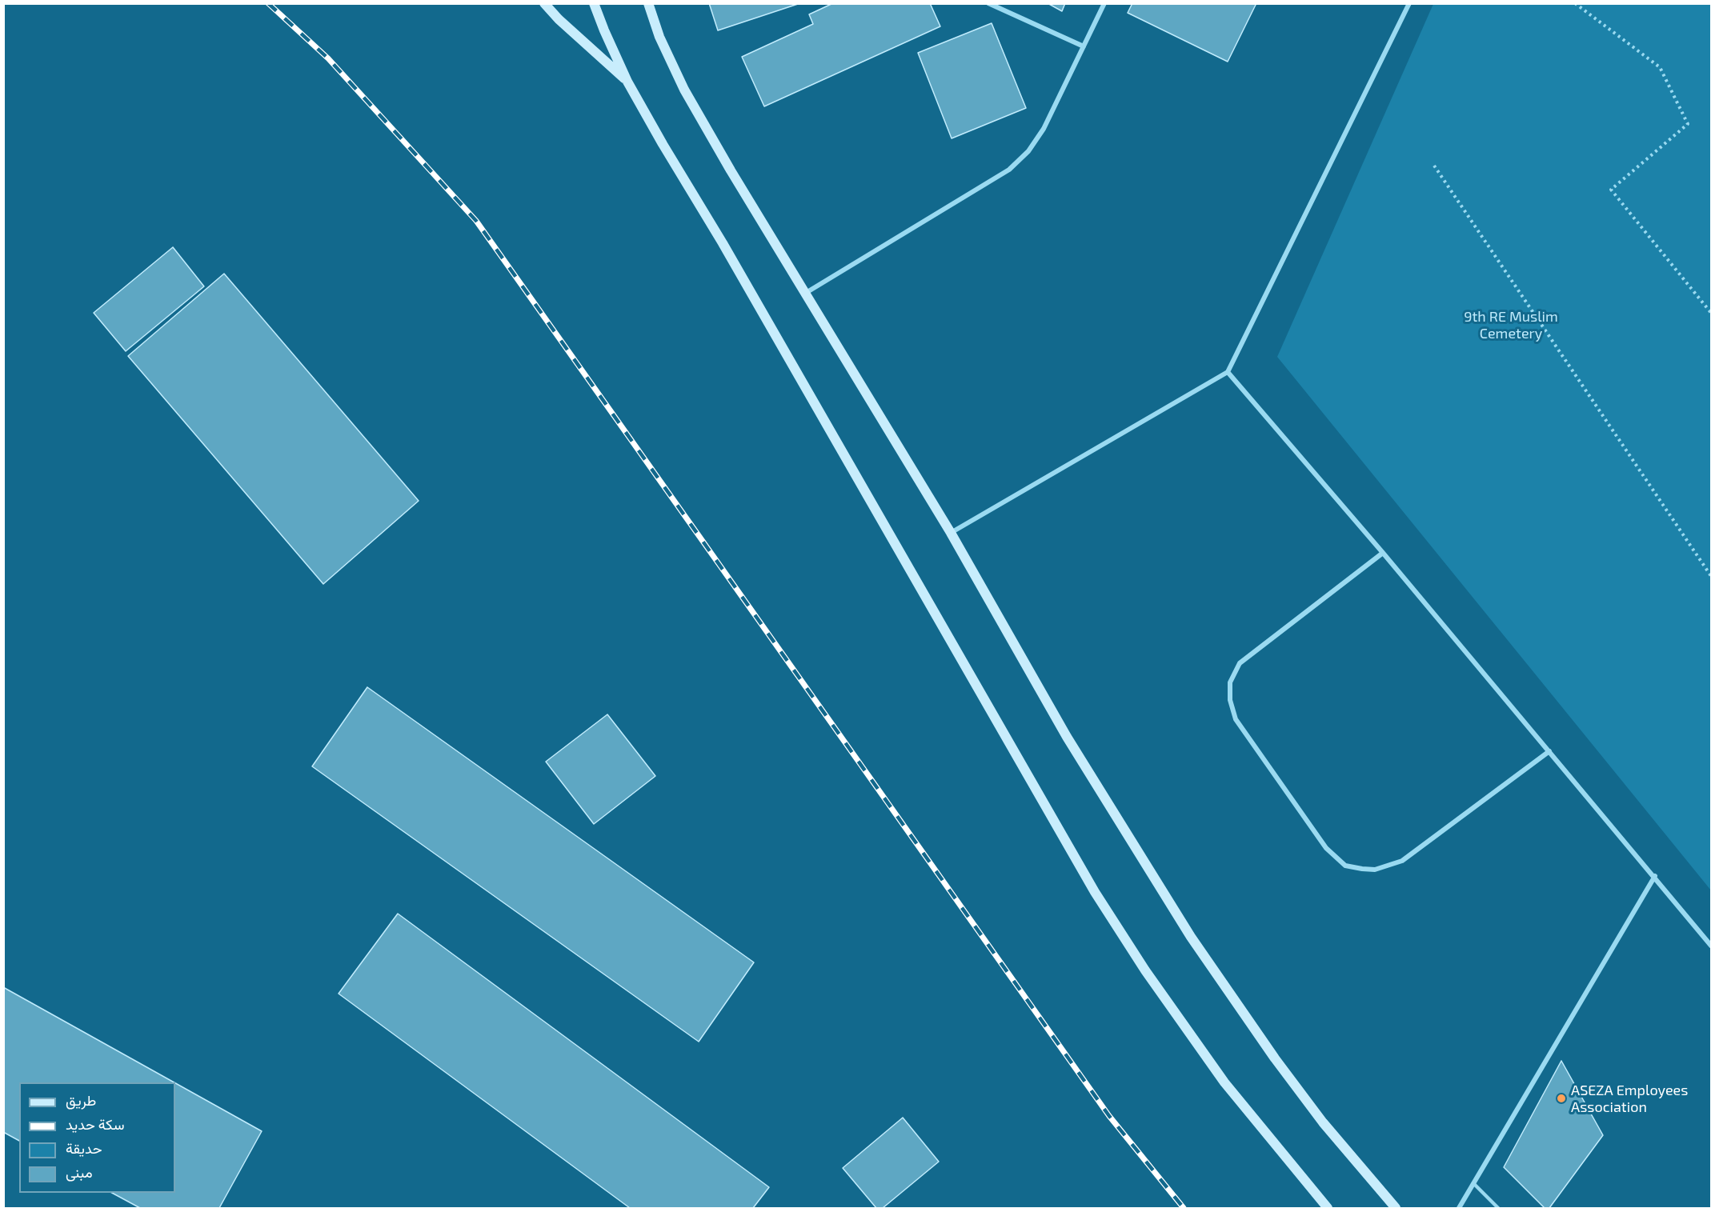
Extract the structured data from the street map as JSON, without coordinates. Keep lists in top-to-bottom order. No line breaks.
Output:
{"parks":["9th RE Muslim Cemetery"],"places":["ASEZA Employees Association"],"legend":["طريق","سكة حديد","حديقة","مبنى"]}
